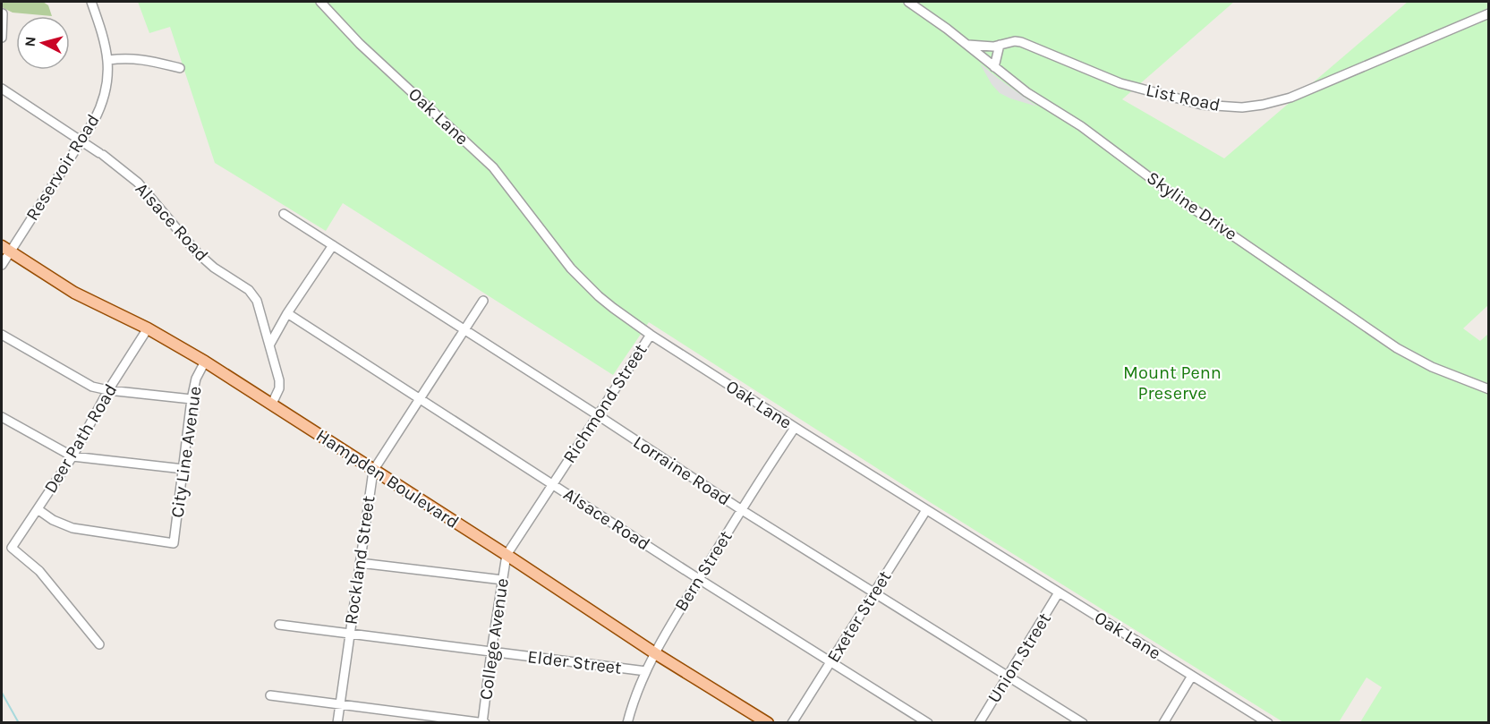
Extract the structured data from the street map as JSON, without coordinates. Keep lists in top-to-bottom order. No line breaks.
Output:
{"streets":{"main road":["Hampden Boulevard"],"street":["List Road","Oak Lane","Reservoir Road","Skyline Drive","Alsace Road","Richmond Street","Deer Path Road","City Line Avenue","Lorraine Road","Rockland Street","Bern Street","Exeter Street","College Avenue","Union Street","Elder Street"]},"crossings":[["List Road","Skyline Drive"],["Oak Lane","Richmond Street"],["Oak Lane","Bern Street"],["Oak Lane","Exeter Street"],["Oak Lane","Union Street"],["Reservoir Road","Alsace Road"],["Reservoir Road","Hampden Boulevard"],["Alsace Road","Richmond Street"],["Alsace Road","Hampden Boulevard"],["Alsace Road","Rockland Street"],["Alsace Road","Bern Street"],["Alsace Road","Exeter Street"],["Richmond Street","Lorraine Road"],["Richmond Street","Hampden Boulevard"],["Richmond Street","College Avenue"],["Deer Path Road","City Line Avenue"],["Deer Path Road","Hampden Boulevard"],["City Line Avenue","Hampden Boulevard"],["Lorraine Road","Rockland Street"],["Lorraine Road","Bern Street"],["Lorraine Road","Exeter Street"],["Lorraine Road","Union Street"],["Hampden Boulevard","Rockland Street"],["Hampden Boulevard","Bern Street"],["Hampden Boulevard","College Avenue"],["Rockland Street","Elder Street"],["Bern Street","Elder Street"],["College Avenue","Elder Street"]],"parks":["Mount Penn Preserve"],"north":"left"}
